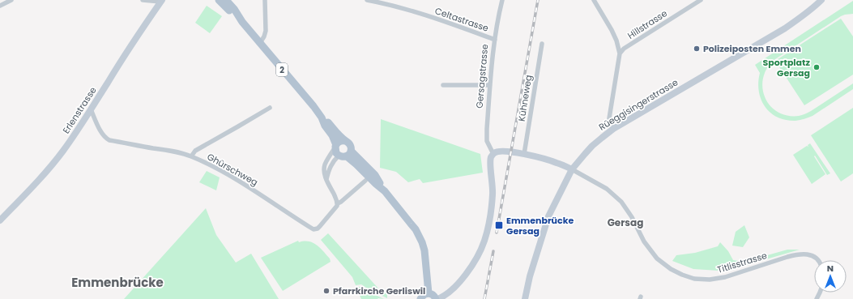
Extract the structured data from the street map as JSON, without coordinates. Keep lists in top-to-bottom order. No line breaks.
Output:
{"streets":{"main road":["2"],"street":["Celtastrasse","Hillstrasse","Gersagstrasse","Kühneweg","Rüeggisingerstrasse","Erlenstrasse","Ghürschweg","Titlisstrasse"]},"crossings":[["Celtastrasse","Gersagstrasse"],["Rüeggisingerstrasse","Titlisstrasse"],["Erlenstrasse","Ghürschweg"]],"districts":["Gersag","Emmenbrücke"],"places":{"other":["Polizeiposten Emmen","Sportplatz Gersag","Pfarrkirche Gerliswil"],"transit":["Emmenbrücke Gersag"]},"north":"top"}
